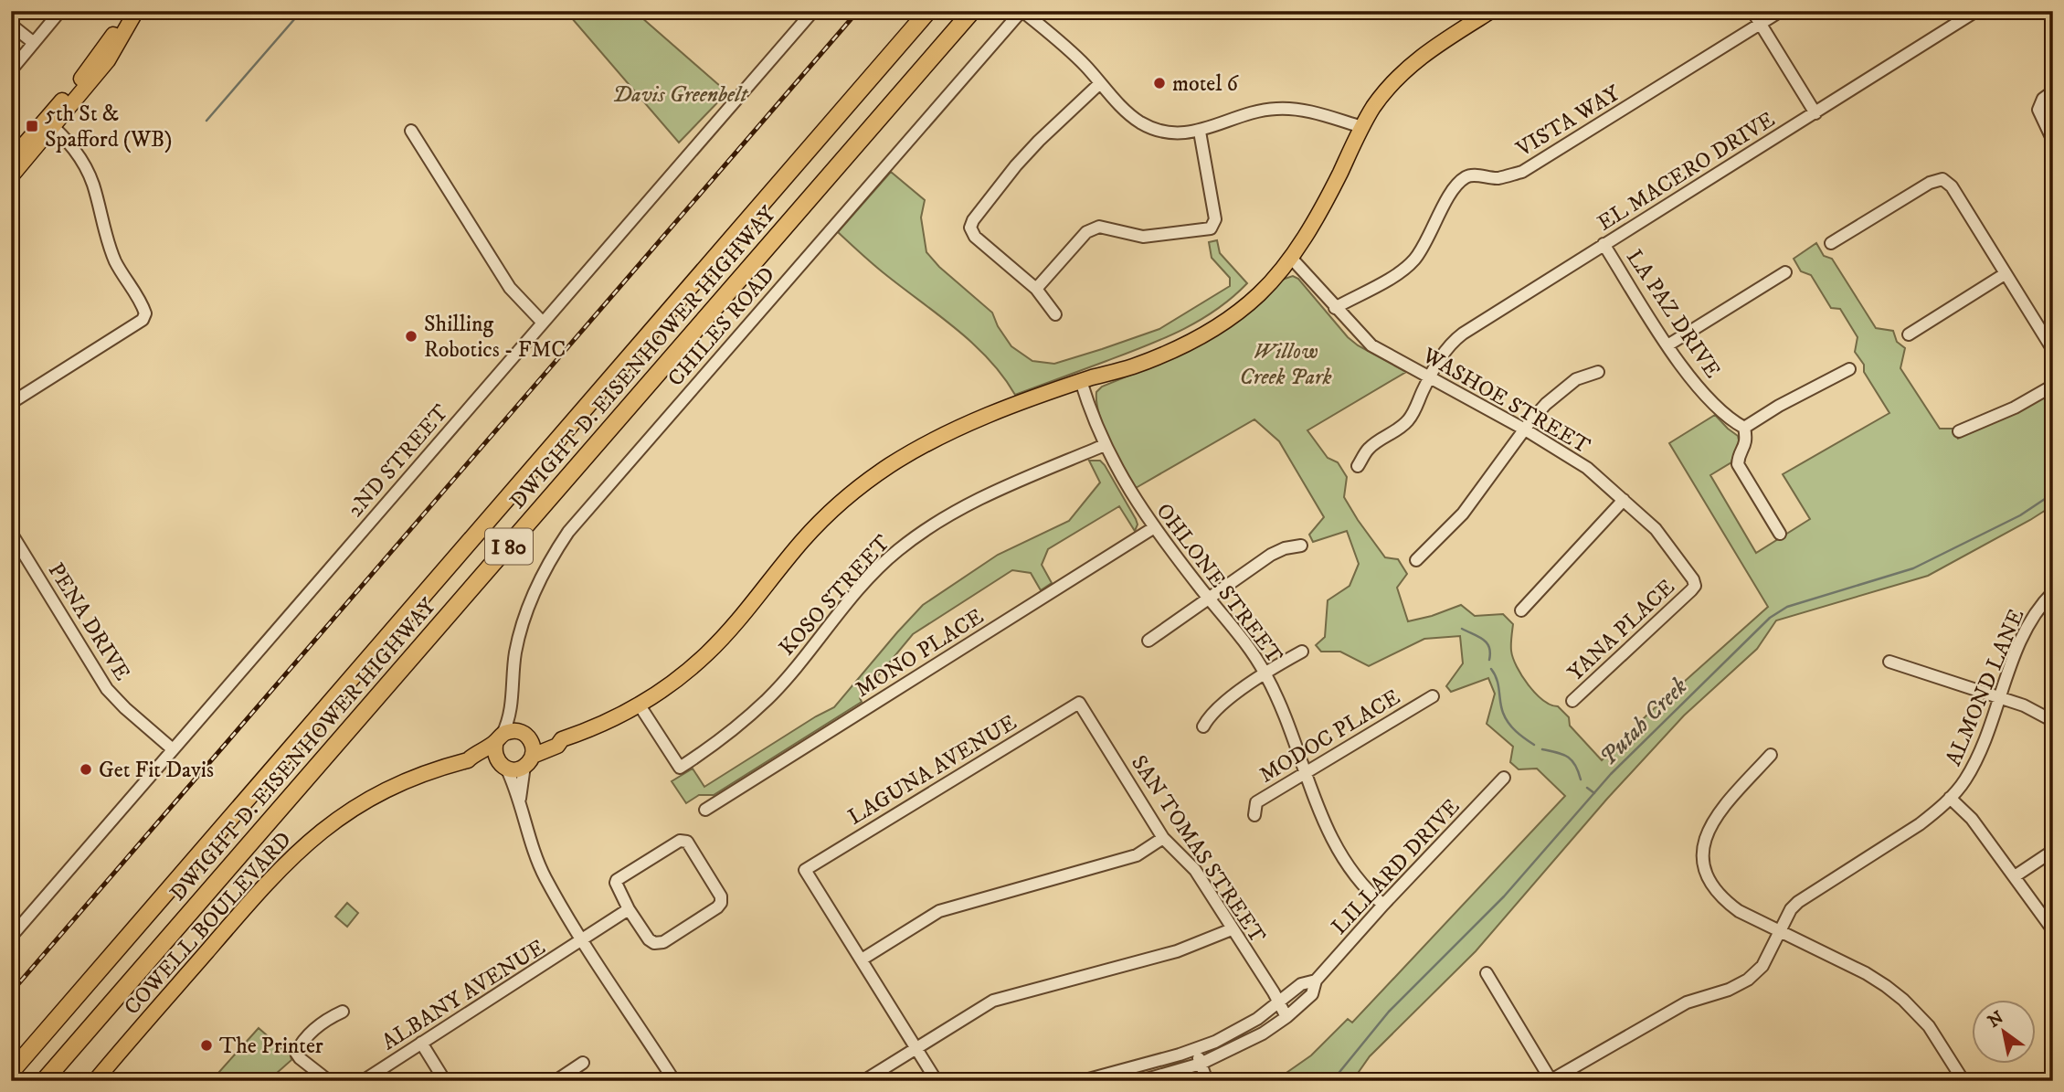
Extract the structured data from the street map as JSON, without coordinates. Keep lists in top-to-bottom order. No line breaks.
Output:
{"streets":{"highway":["DWIGHT D. EISENHOWER HIGHWAY","I 80"],"main road":["COWELL BOULEVARD"],"street":["VISTA WAY","EL MACERO DRIVE","LA PAZ DRIVE","CHILES ROAD","WASHOE STREET","2ND STREET","OHLONE STREET","KOSO STREET","PENA DRIVE","YANA PLACE","MONO PLACE","ALMOND LANE","MODOC PLACE","LAGUNA AVENUE","SAN TOMAS STREET","LILLARD DRIVE","ALBANY AVENUE"]},"crossings":[["VISTA WAY","WASHOE STREET"],["EL MACERO DRIVE","LA PAZ DRIVE"],["EL MACERO DRIVE","WASHOE STREET"],["WASHOE STREET","YANA PLACE"],["2ND STREET","PENA DRIVE"],["OHLONE STREET","KOSO STREET"],["OHLONE STREET","MONO PLACE"],["OHLONE STREET","MODOC PLACE"],["OHLONE STREET","LILLARD DRIVE"],["LAGUNA AVENUE","SAN TOMAS STREET"],["SAN TOMAS STREET","LILLARD DRIVE"]],"water":["Putah Creek"],"parks":["Davis Greenbelt","Willow Creek Park"],"places":{"other":["motel 6","Shilling Robotics - FMC","Get Fit Davis","The Printer"],"transit":["5th St & Spafford (WB)"]},"north":"top left"}
